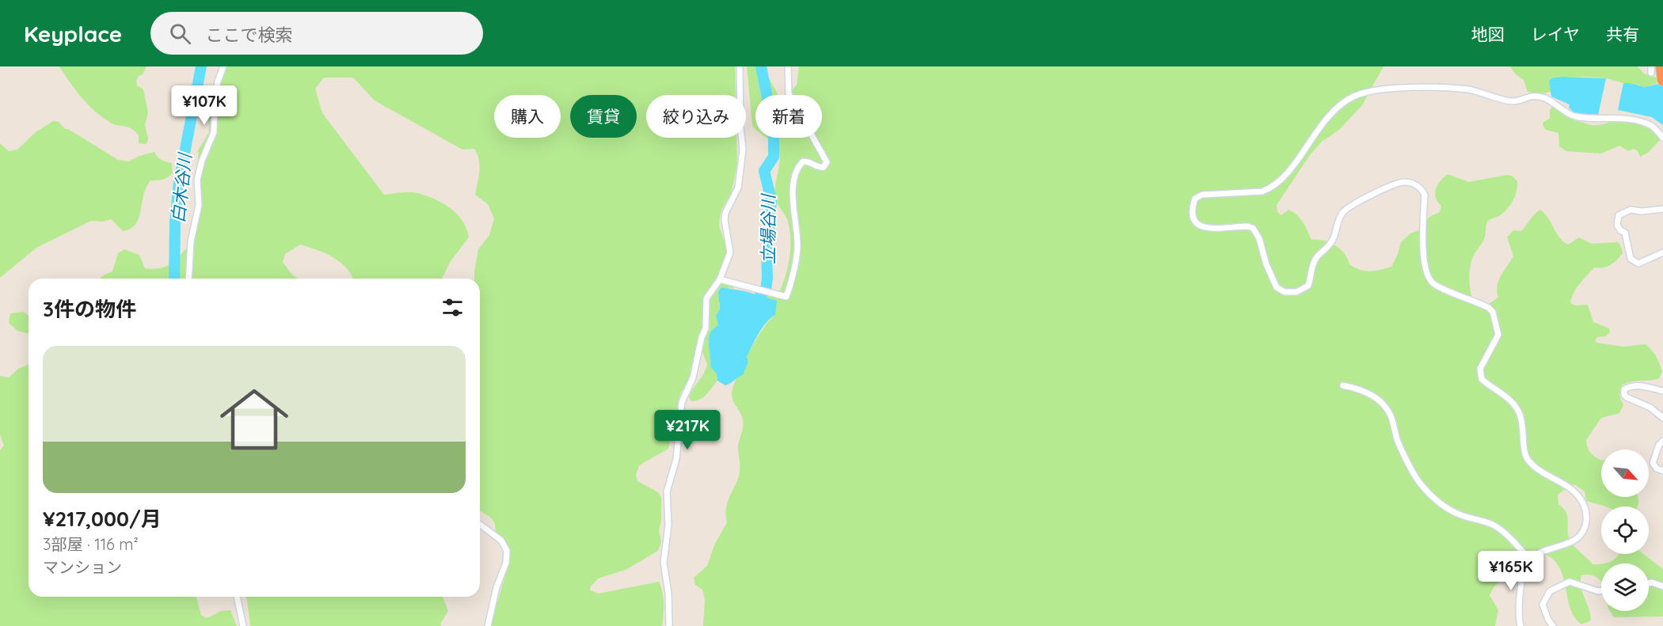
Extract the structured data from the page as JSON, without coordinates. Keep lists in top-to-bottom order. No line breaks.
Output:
{"water":["白木谷川","立場谷川"],"north":"bottom right","page":{"header":"Keyplace","search":"ここで検索","nav":["地図","レイヤ","共有"],"price":["¥107K","¥217K","¥165K"],"chip":["購入","賃貸","絞り込み","新着"],"heading":"3件の物件","list":[{"name":"¥217,000/月","note":"3部屋 · 116 m² · マンション"}]}}
